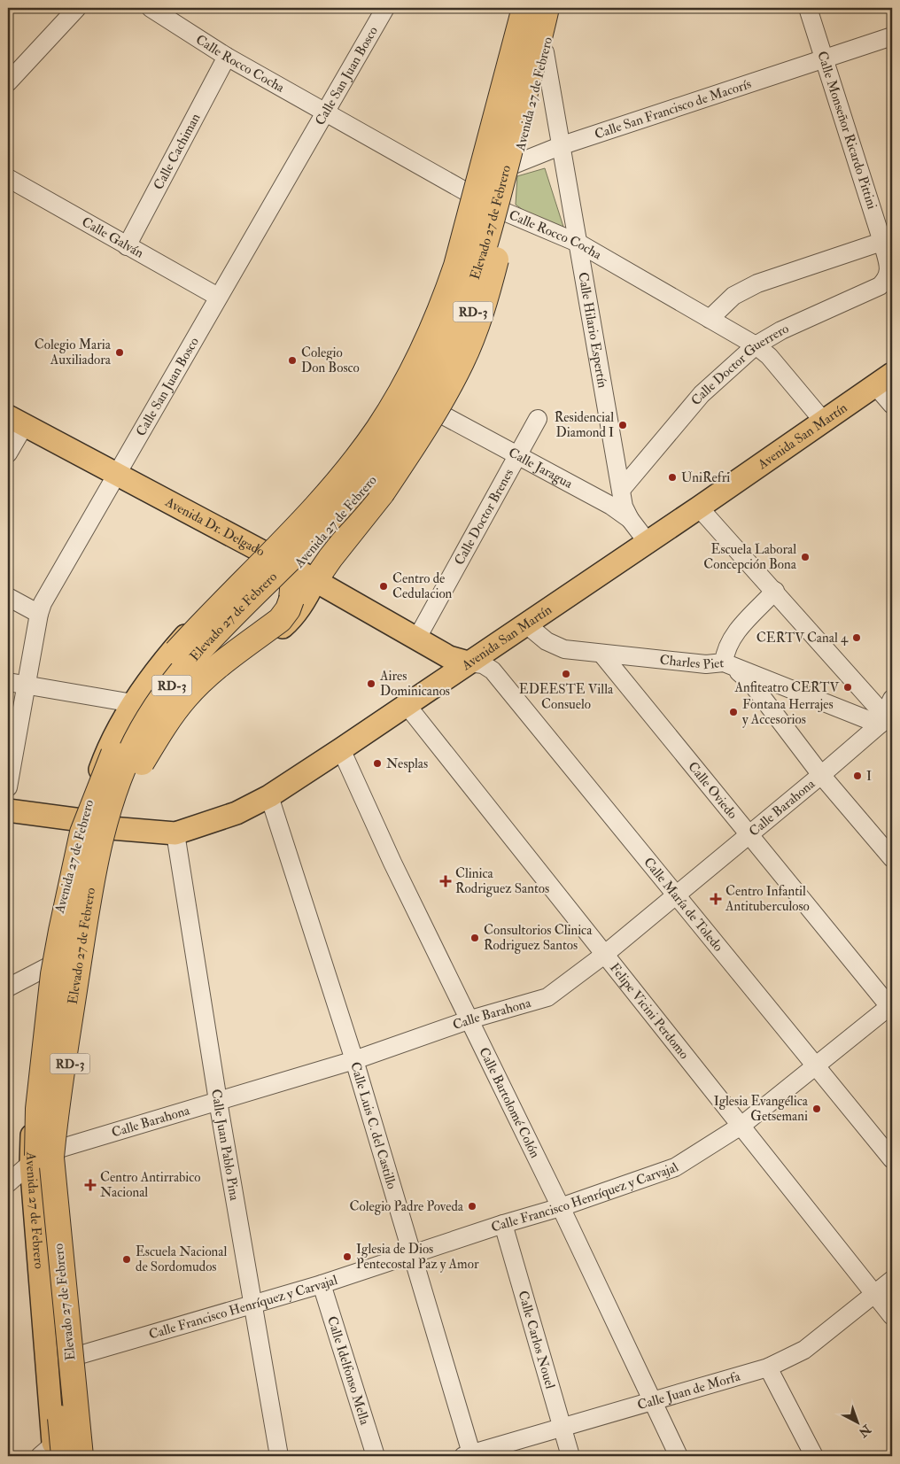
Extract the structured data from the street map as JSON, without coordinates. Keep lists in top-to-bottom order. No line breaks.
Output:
{"streets":{"highway":["Elevado 27 de Febrero","RD-3"],"main road":["Avenida 27 de Febrero","Avenida San Martín","Avenida Dr. Delgado"],"street":["Calle Rocco Cocha","Calle San Juan Bosco","Calle San Francisco de Macorís","Calle Monseñor Ricardo Pittini","Calle Cachiman","Calle Galván","Calle Hilario Espertín","Calle Doctor Guerrero","Calle Jaragua","Calle Doctor Brenes","Charles Piet","Calle Oviedo","Calle Barahona","Calle María de Toledo","Felipe Vicini Perdomo","Calle Bartolomé Colón","Calle Luis C. del Castillo","Calle Juan Pablo Pina","Calle Francisco Henríquez y Carvajal","Calle Carlos Nouel","Calle Idelfonso Mella","Calle Juan de Morfa"]},"crossings":[["Calle Rocco Cocha","Calle San Juan Bosco"],["Calle Rocco Cocha","Avenida 27 de Febrero"],["Calle Rocco Cocha","Calle San Francisco de Macorís"],["Calle Rocco Cocha","Calle Cachiman"],["Calle Rocco Cocha","Calle Hilario Espertín"],["Calle Rocco Cocha","Calle Doctor Guerrero"],["Calle Rocco Cocha","Avenida San Martín"],["Calle San Juan Bosco","Calle Galván"],["Calle San Juan Bosco","Avenida Dr. Delgado"],["Avenida 27 de Febrero","Calle San Francisco de Macorís"],["Avenida 27 de Febrero","Elevado 27 de Febrero"],["Avenida 27 de Febrero","Calle Hilario Espertín"],["Avenida 27 de Febrero","Avenida San Martín"],["Avenida 27 de Febrero","Calle Jaragua"],["Avenida 27 de Febrero","Avenida Dr. Delgado"],["Avenida 27 de Febrero","Calle Barahona"],["Avenida 27 de Febrero","Calle Francisco Henríquez y Carvajal"],["Calle San Francisco de Macorís","Calle Monseñor Ricardo Pittini"],["Calle San Francisco de Macorís","Calle Hilario Espertín"],["Calle Monseñor Ricardo Pittini","Calle Doctor Guerrero"],["Calle Cachiman","Calle Galván"],["Elevado 27 de Febrero","Avenida San Martín"],["Calle Hilario Espertín","Calle Doctor Guerrero"],["Calle Hilario Espertín","Calle Jaragua"],["Avenida San Martín","Calle Jaragua"],["Avenida San Martín","Avenida Dr. Delgado"],["Avenida San Martín","Charles Piet"],["Avenida San Martín","Calle María de Toledo"],["Avenida San Martín","Felipe Vicini Perdomo"],["Avenida San Martín","Calle Bartolomé Colón"],["Avenida San Martín","Calle Luis C. del Castillo"],["Avenida San Martín","Calle Juan Pablo Pina"],["Calle Jaragua","Calle Doctor Brenes"],["Calle Doctor Brenes","Avenida Dr. Delgado"],["Avenida Dr. Delgado","Calle María de Toledo"],["Charles Piet","Calle Oviedo"],["Charles Piet","Calle Barahona"],["Calle Oviedo","Calle Barahona"],["Calle Oviedo","Calle Francisco Henríquez y Carvajal"],["Calle Barahona","Calle María de Toledo"],["Calle Barahona","Felipe Vicini Perdomo"],["Calle Barahona","Calle Bartolomé Colón"],["Calle Barahona","Calle Luis C. del Castillo"],["Calle Barahona","Calle Juan Pablo Pina"],["Calle María de Toledo","Calle Francisco Henríquez y Carvajal"],["Felipe Vicini Perdomo","Calle Francisco Henríquez y Carvajal"],["Felipe Vicini Perdomo","Calle Juan de Morfa"],["Calle Bartolomé Colón","Calle Francisco Henríquez y Carvajal"],["Calle Bartolomé Colón","Calle Juan de Morfa"],["Calle Luis C. del Castillo","Calle Francisco Henríquez y Carvajal"],["Calle Luis C. del Castillo","Calle Juan de Morfa"],["Calle Juan Pablo Pina","Calle Francisco Henríquez y Carvajal"],["Calle Francisco Henríquez y Carvajal","Calle Carlos Nouel"],["Calle Francisco Henríquez y Carvajal","Calle Idelfonso Mella"],["Calle Carlos Nouel","Calle Juan de Morfa"]],"places":{"other":["Colegio Maria Auxiliadora","Colegio Don Bosco","Residencial Diamond I","UniRefri","Escuela Laboral Concepción Bona","Centro de Cedulacion","CERTV Canal 4","EDEESTE Villa Consuelo","Aires Dominicanos","Anfiteatro CERTV","Fontana Herrajes y Accesorios","Nesplas","I","Consultorios Clinica Rodriguez Santos","Iglesia Evangélica Getsemani","Colegio Padre Poveda","Iglesia de Dios Pentecostal Paz y Amor","Escuela Nacional de Sordomudos"],"health":["Clinica Rodriguez Santos","Centro Infantil Antituberculoso","Centro Antirrabico Nacional"]},"north":"bottom right"}
